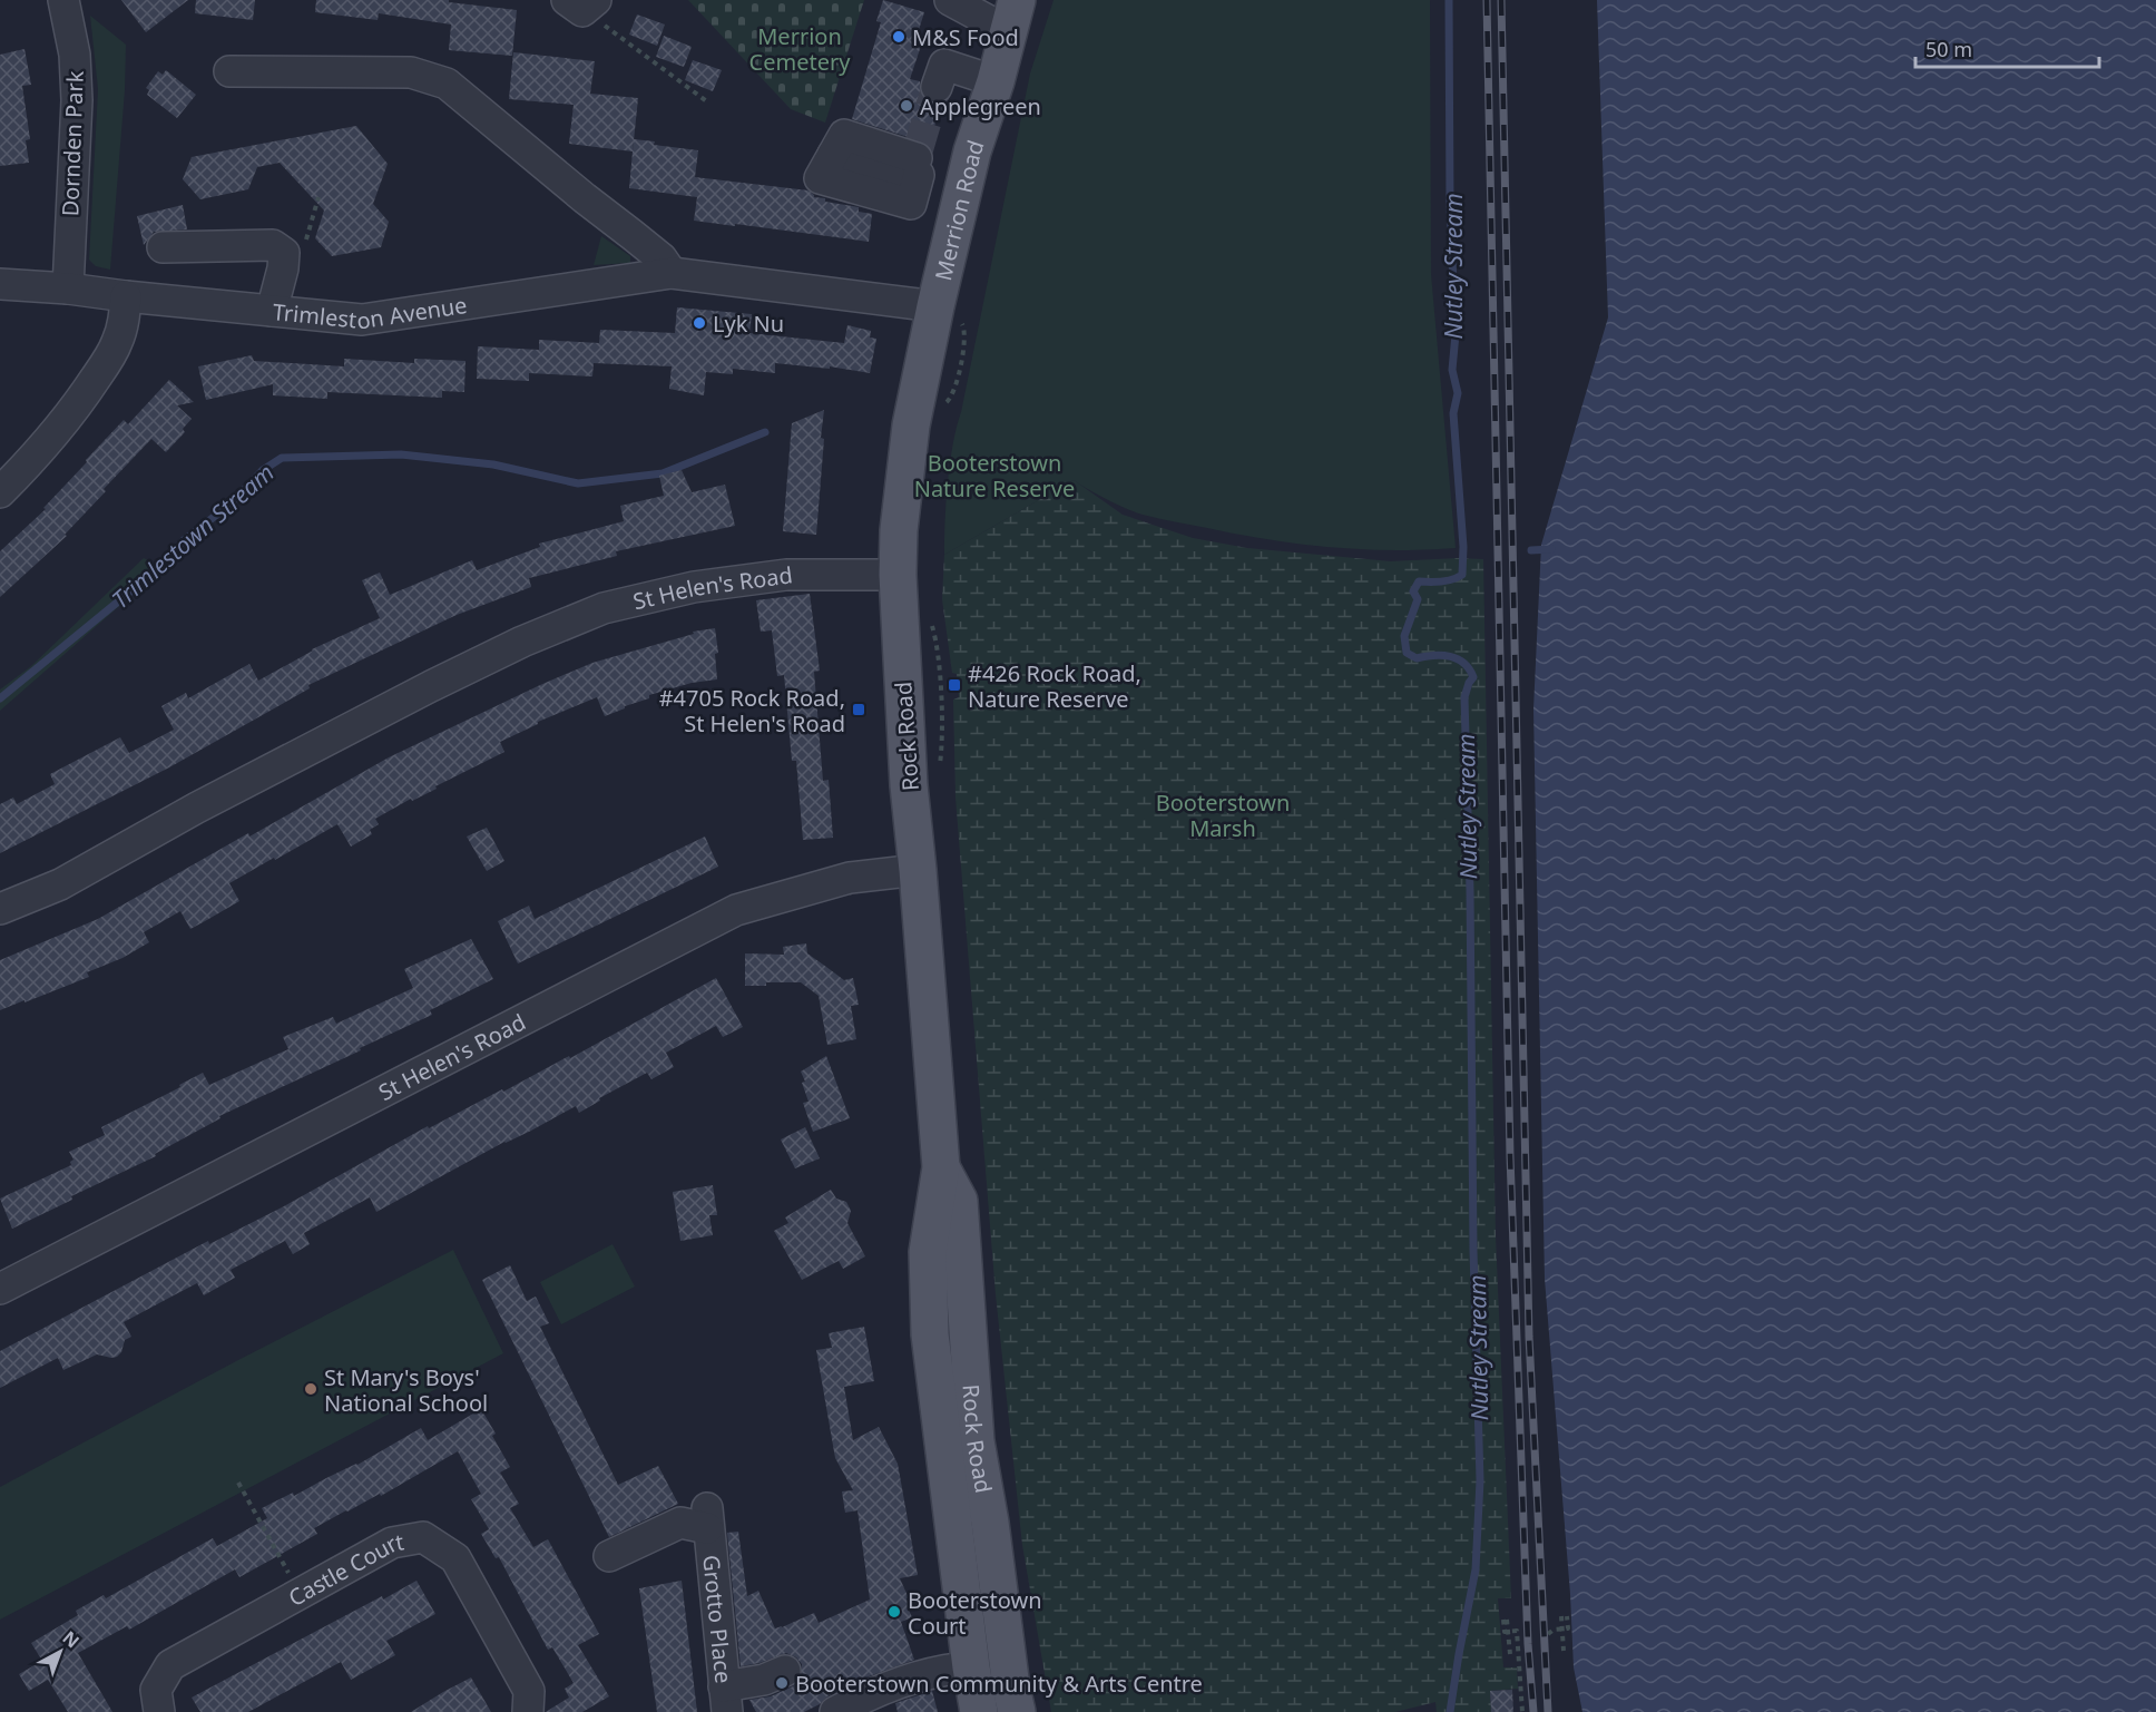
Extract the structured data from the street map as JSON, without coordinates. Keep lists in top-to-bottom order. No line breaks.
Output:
{"streets":{"main road":["Merrion Road","Rock Road"],"street":["Dornden Park","Trimleston Avenue","St Helen's Road","Castle Court","Grotto Place"]},"crossings":[["Dornden Park","Trimleston Avenue"],["Merrion Road","Trimleston Avenue"],["Merrion Road","Rock Road"],["Trimleston Avenue","Rock Road"],["St Helen's Road","Rock Road"]],"water":["Nutley Stream","Trimlestown Stream"],"parks":["Merrion Cemetery","Booterstown Nature Reserve","Booterstown Marsh"],"places":{"other":["M&S Food","Applegreen","Lyk Nu","St Mary's Boys' National School","Booterstown Court","Booterstown Community & Arts Centre"],"transit":["#426 Rock Road, Nature Reserve","#4705 Rock Road, St Helen's Road"]},"scale_bar":"50 m","north":"top right"}
